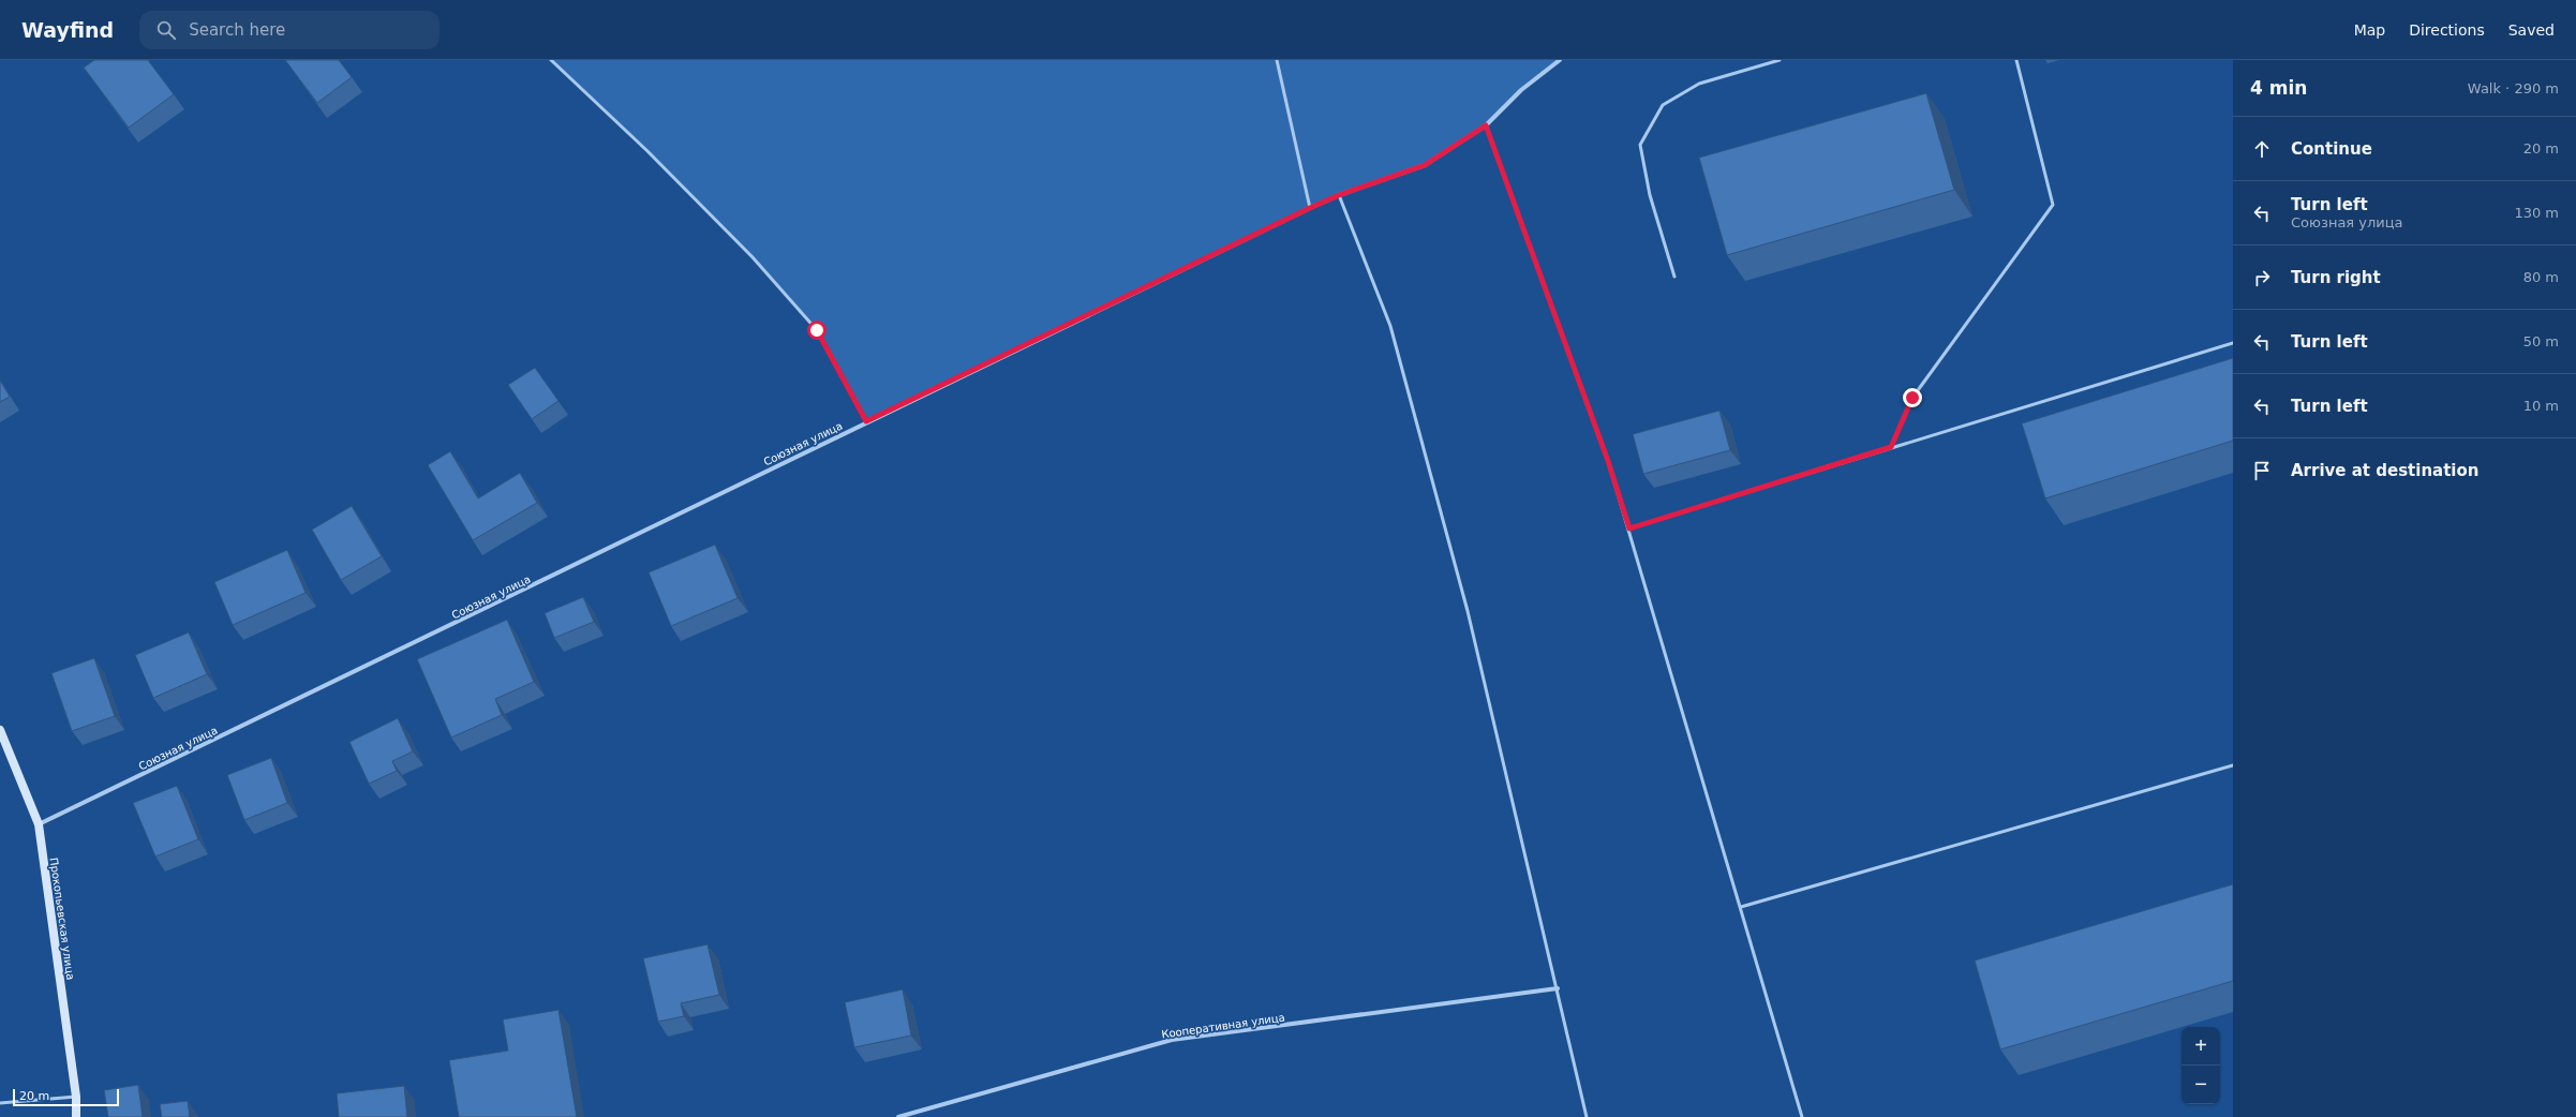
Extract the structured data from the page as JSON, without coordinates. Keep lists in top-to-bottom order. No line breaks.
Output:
{"streets":{"main road":["Прокопьевская улица"],"street":["Союзная улица","Кооперативная улица"]},"crossings":[["Союзная улица","Прокопьевская улица"]],"scale_bar":"20 m","page":{"header":"Wayfind","search":"Search here","nav":["Map","Directions","Saved"],"heading":["4 min","Walk · 290 m"],"list":[["Continue","20 m"],["Turn left","Союзная улица","130 m"],["Turn right","80 m"],["Turn left","50 m"],["Turn left","10 m"],"Arrive at destination"],"map_buttons":["+","−"],"scale":"20 m"}}
